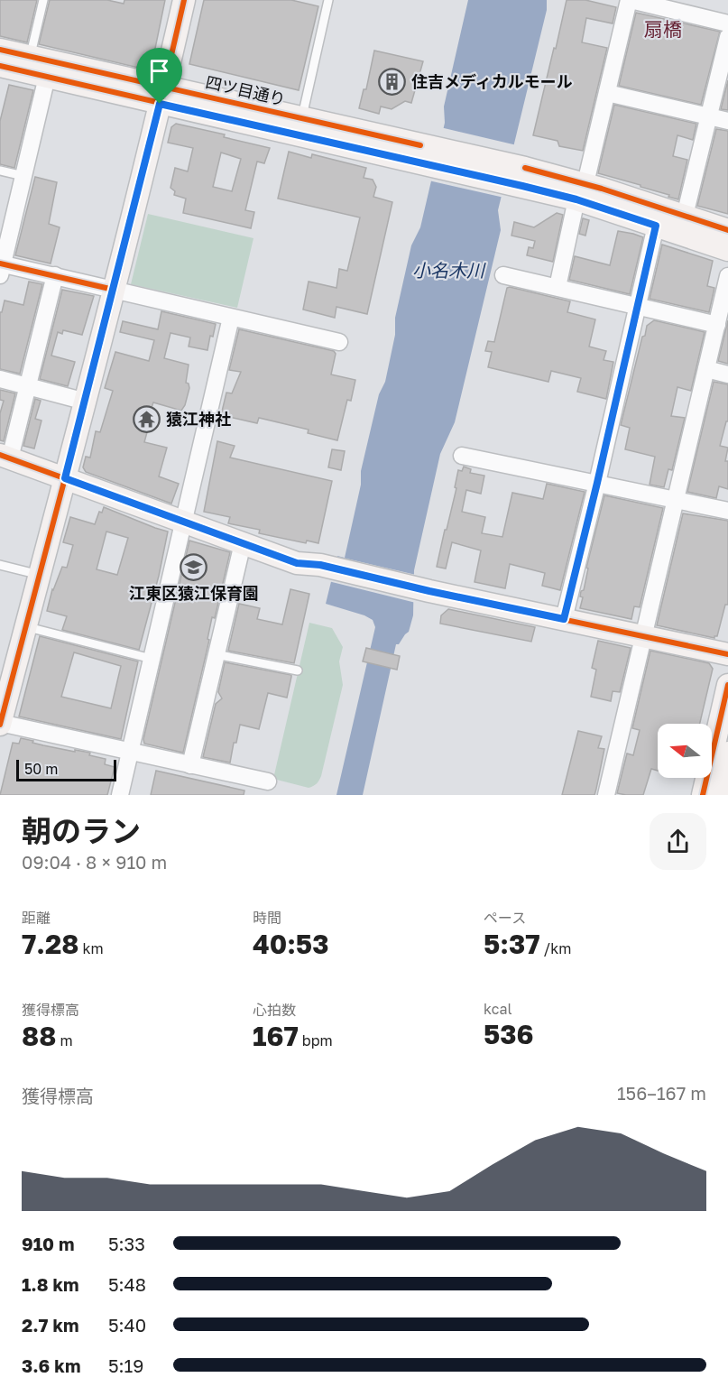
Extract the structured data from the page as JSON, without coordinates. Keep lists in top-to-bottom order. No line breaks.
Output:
{"streets":{"main road":["四ツ目通り"]},"districts":["扇橋"],"water":["小名木川"],"places":{"building":["住吉メディカルモール"],"temple":["猿江神社"],"school or university":["江東区猿江保育園"]},"scale_bar":"50 m","north":"left","page":{"scale":"50 m","heading":["朝のラン","09:04 · 8 × 910 m"],"stats":[["距離","7.28 km"],["時間","40:53"],["ペース","5:37 /km"],["獲得標高","88 m"],["心拍数","167 bpm"],["kcal","536"]],"chart":["獲得標高","156–167 m"],"list":[{"name":"910 m","note":"5:33"},{"name":"1.8 km","note":"5:48"},{"name":"2.7 km","note":"5:40"},{"name":"3.6 km","note":"5:19"}]}}
